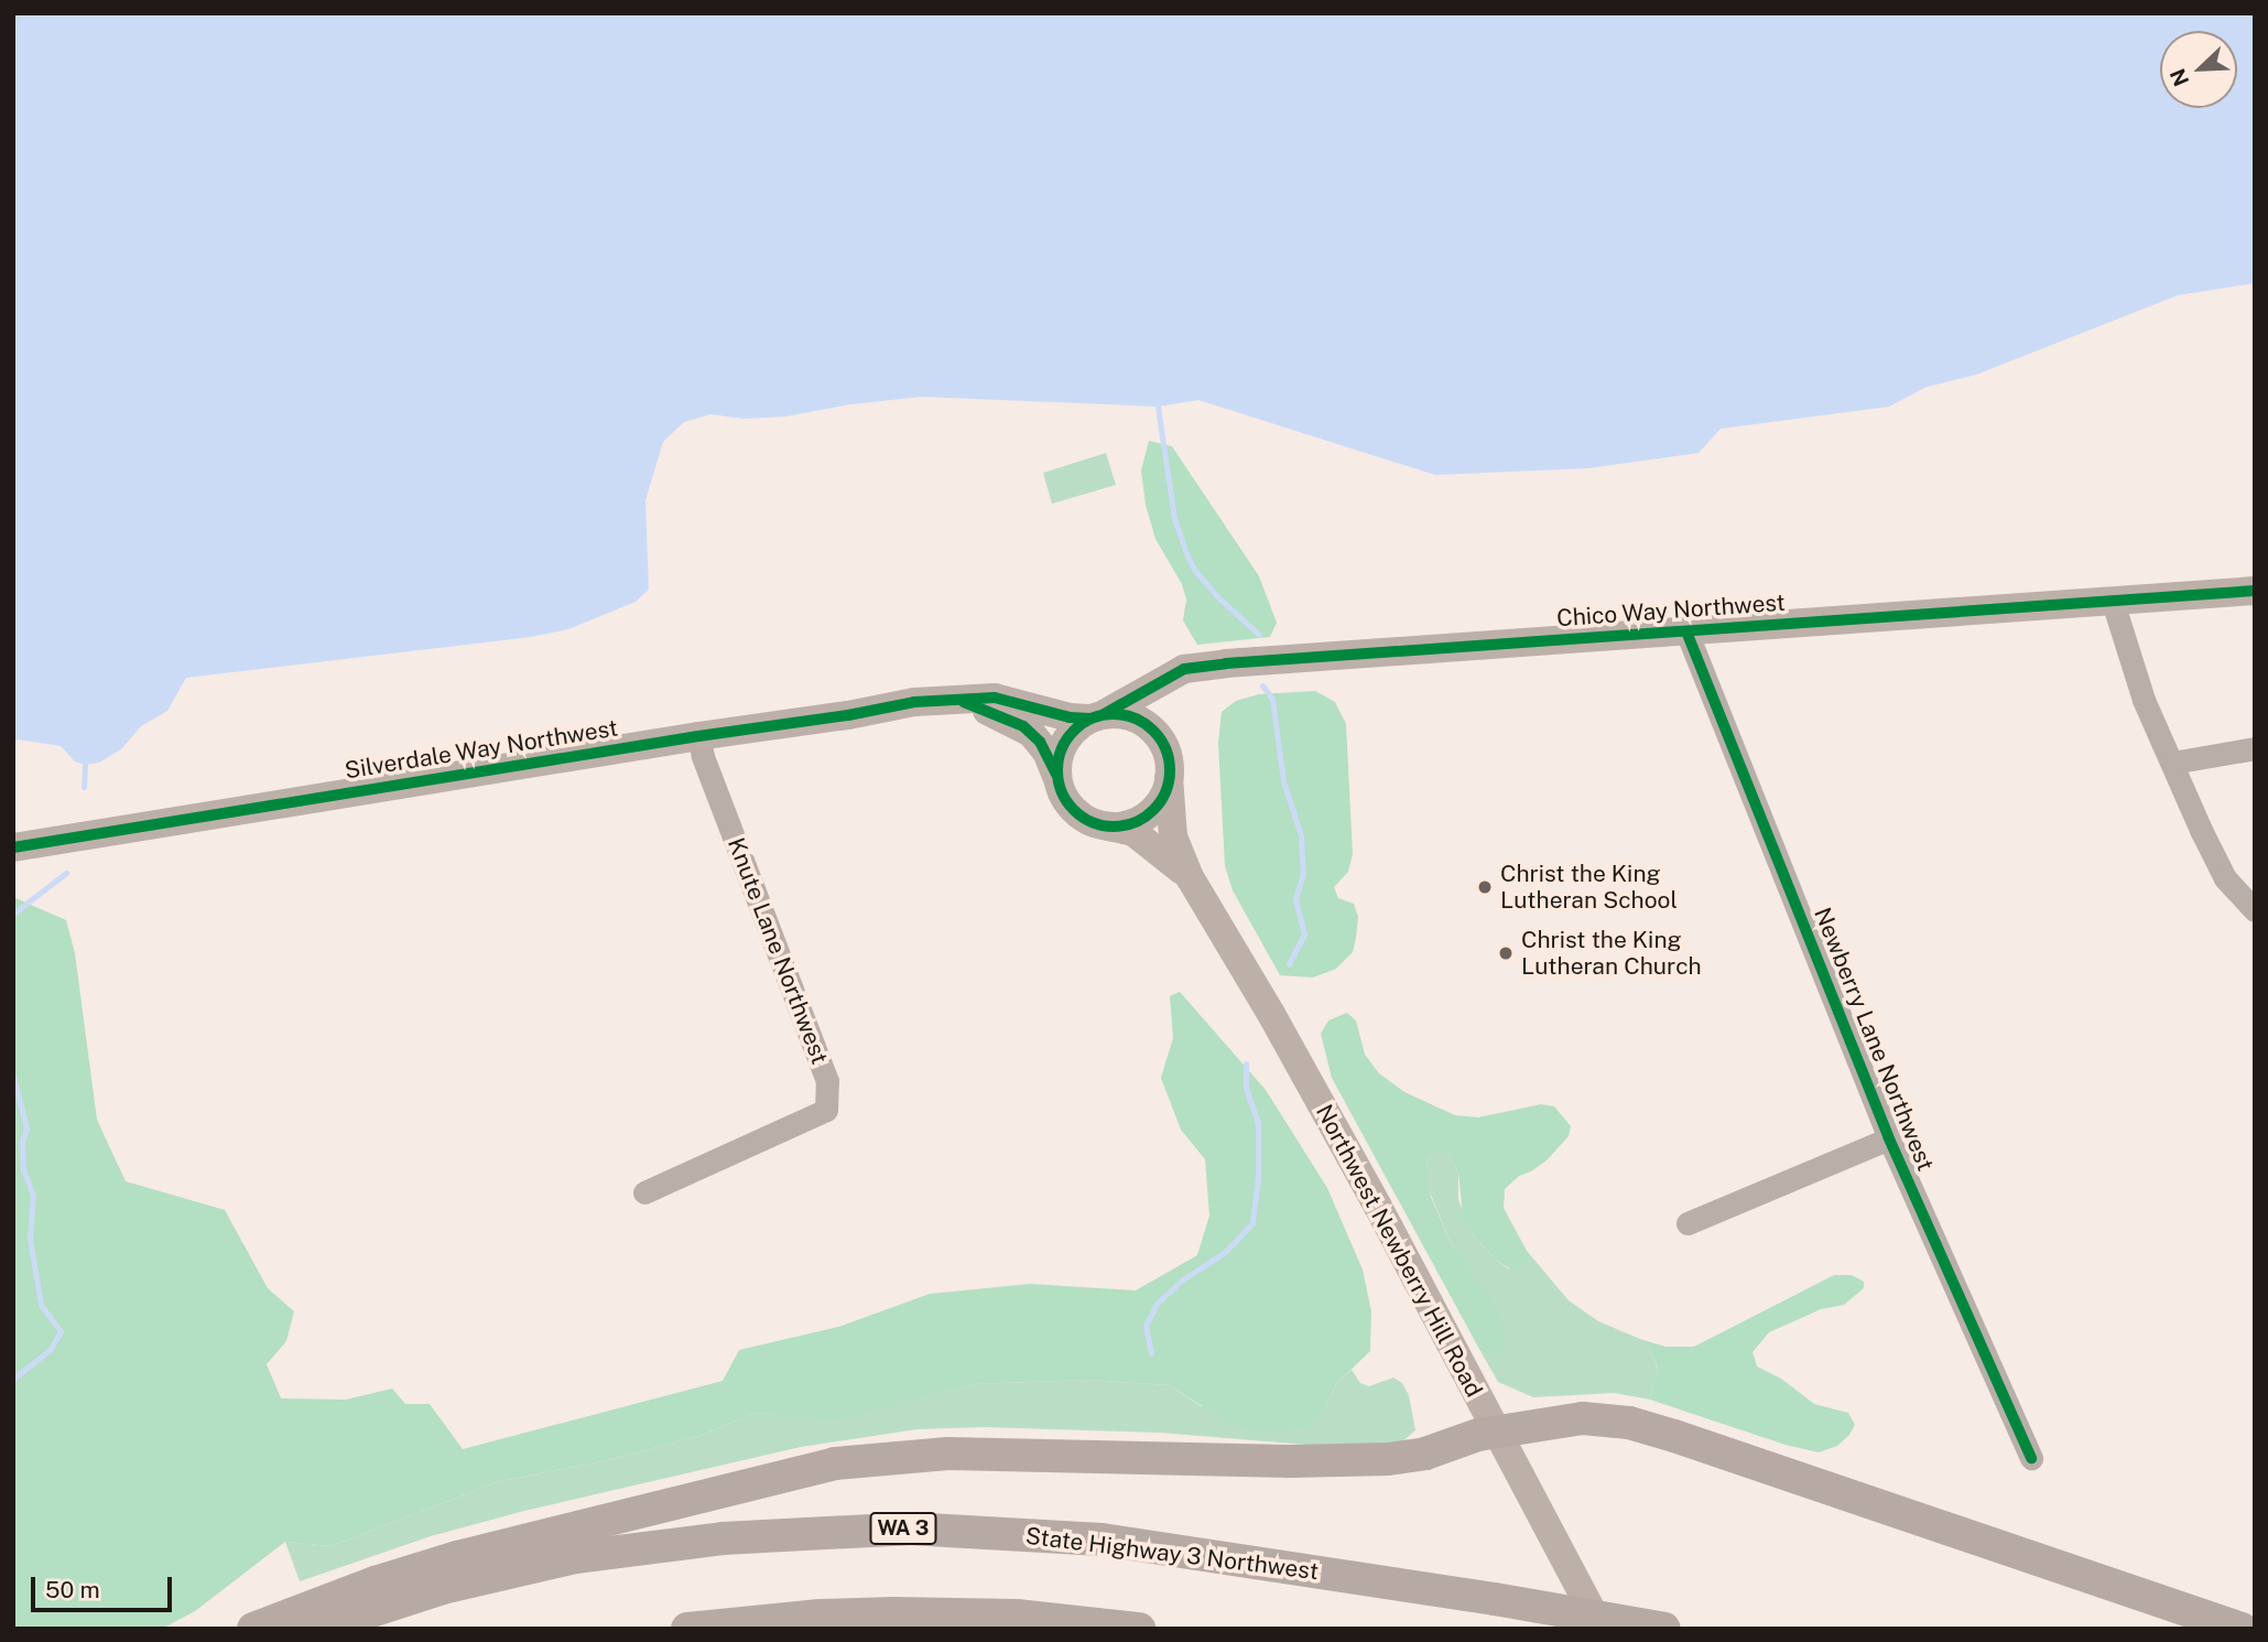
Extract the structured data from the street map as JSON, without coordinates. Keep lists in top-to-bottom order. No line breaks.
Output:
{"streets":{"highway":["WA 3","State Highway 3 Northwest"],"main road":["Chico Way Northwest","Silverdale Way Northwest","Northwest Newberry Hill Road"],"street":["Knute Lane Northwest","Newberry Lane Northwest"]},"crossings":[["Chico Way Northwest","Silverdale Way Northwest"],["Chico Way Northwest","Newberry Lane Northwest"],["Chico Way Northwest","Northwest Newberry Hill Road"],["Silverdale Way Northwest","Knute Lane Northwest"],["Silverdale Way Northwest","Northwest Newberry Hill Road"]],"places":["Christ the King Lutheran School","Christ the King Lutheran Church"],"scale_bar":"50 m","north":"bottom left"}
